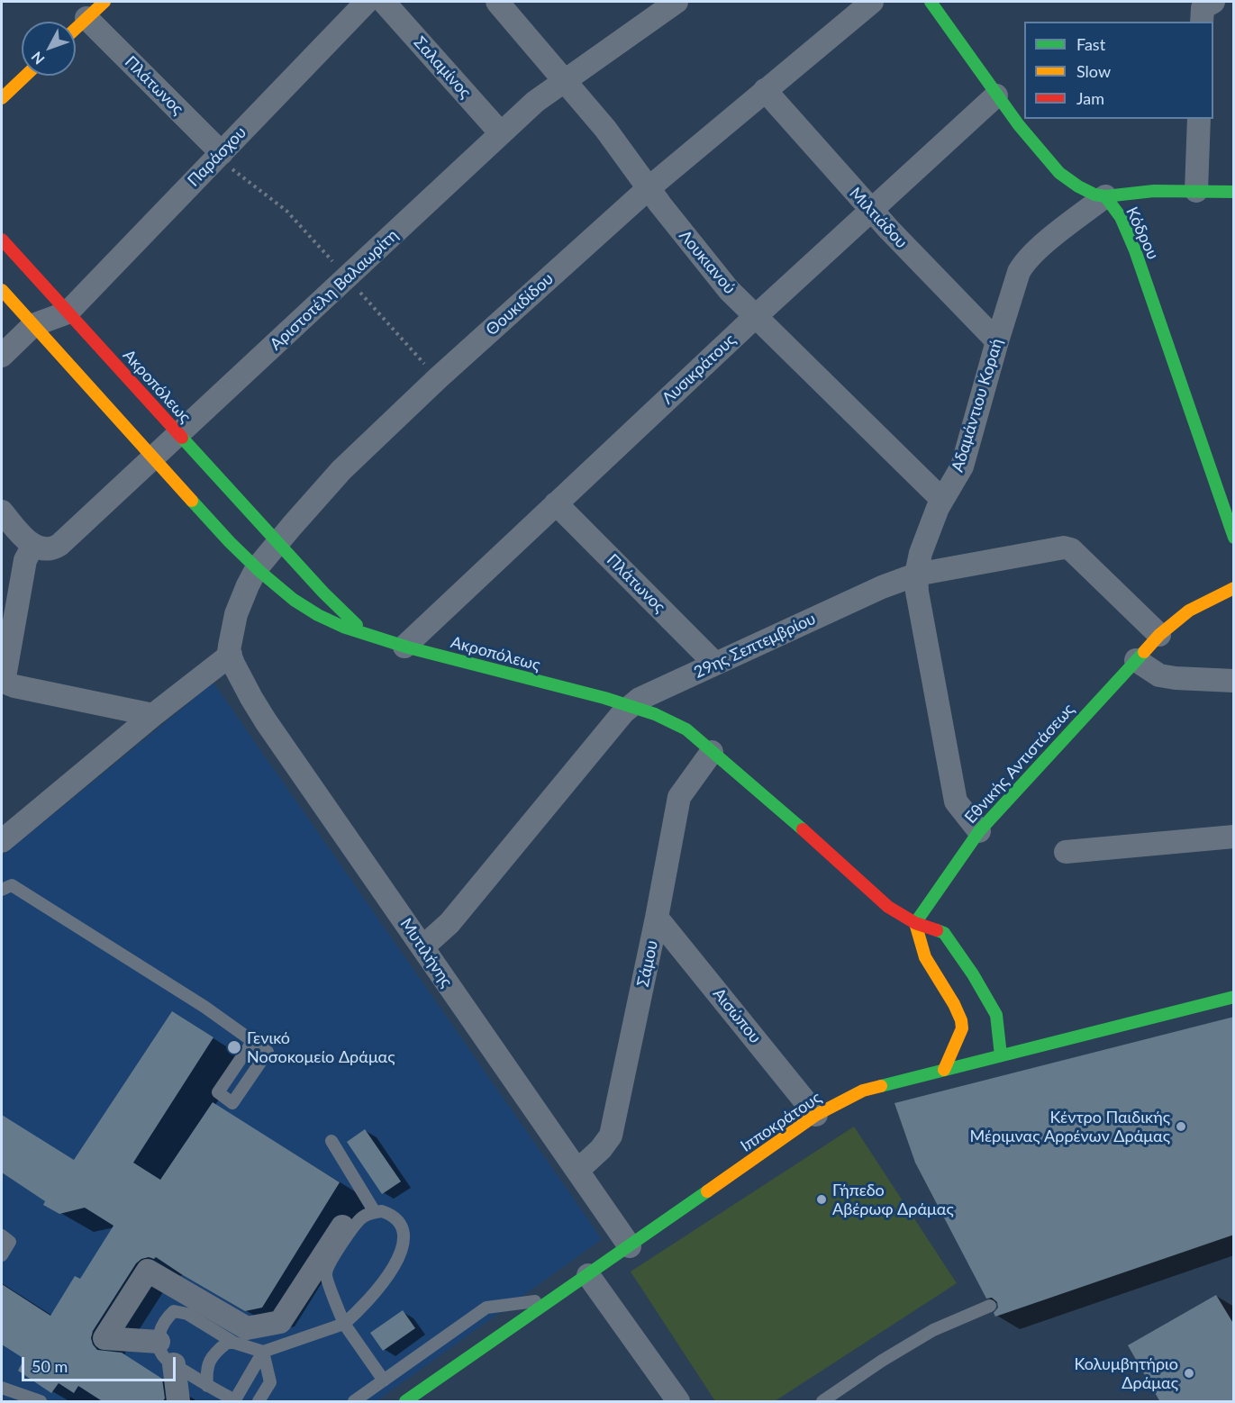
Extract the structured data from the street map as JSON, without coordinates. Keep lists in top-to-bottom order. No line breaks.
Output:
{"streets":{"street":["Σαλαμίνος","Πλάτωνος","Παράσχου","Μιλτιάδου","Κόδρου","Λουκιανού","Αριστοτέλη Βαλαωρίτη","Θουκιδίδου","Λυσικράτους","Ακροπόλεως","Αδαμάντιου Κοραή","29ης Σεπτεμβρίου","Εθνικής Αντιστάσεως","Μυτιλήνης","Σάμου","Αισώπου","Ιπποκράτους"]},"crossings":[["Σαλαμίνος","Αριστοτέλη Βαλαωρίτη"],["Πλάτωνος","Παράσχου"],["Πλάτωνος","Λυσικράτους"],["Πλάτωνος","29ης Σεπτεμβρίου"],["Παράσχου","Ακροπόλεως"],["Μιλτιάδου","Θουκιδίδου"],["Μιλτιάδου","Λυσικράτους"],["Μιλτιάδου","Αδαμάντιου Κοραή"],["Κόδρου","Λυσικράτους"],["Κόδρου","Αδαμάντιου Κοραή"],["Λουκιανού","Αριστοτέλη Βαλαωρίτη"],["Λουκιανού","Θουκιδίδου"],["Λουκιανού","Λυσικράτους"],["Λουκιανού","Αδαμάντιου Κοραή"],["Αριστοτέλη Βαλαωρίτη","Ακροπόλεως"],["Θουκιδίδου","Ακροπόλεως"],["Θουκιδίδου","Μυτιλήνης"],["Λυσικράτους","Ακροπόλεως"],["Ακροπόλεως","29ης Σεπτεμβρίου"],["Ακροπόλεως","Εθνικής Αντιστάσεως"],["Ακροπόλεως","Σάμου"],["Ακροπόλεως","Ιπποκράτους"],["Αδαμάντιου Κοραή","29ης Σεπτεμβρίου"],["Αδαμάντιου Κοραή","Εθνικής Αντιστάσεως"],["29ης Σεπτεμβρίου","Εθνικής Αντιστάσεως"],["29ης Σεπτεμβρίου","Μυτιλήνης"],["Μυτιλήνης","Σάμου"],["Μυτιλήνης","Ιπποκράτους"],["Σάμου","Αισώπου"],["Αισώπου","Ιπποκράτους"]],"places":["Γενικό Νοσοκομείο Δράμας","Κέντρο Παιδικής Μέριμνας Αρρένων Δράμας","Γήπεδο Αβέρωφ Δράμας","Κολυμβητήριο Δράμας"],"legend":["Fast","Slow","Jam"],"scale_bar":"50 m","north":"bottom left"}
